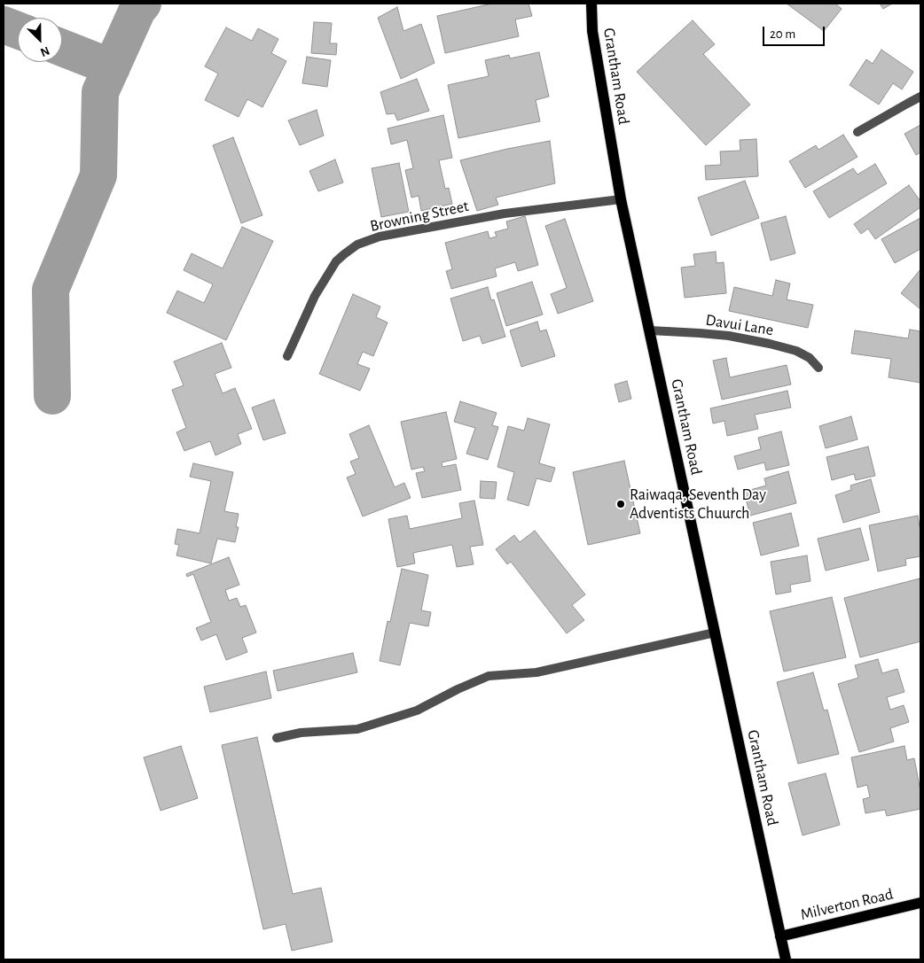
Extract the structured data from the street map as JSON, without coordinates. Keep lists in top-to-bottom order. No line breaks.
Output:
{"streets":{"main road":["Grantham Road","Milverton Road"],"street":["Browning Street","Davui Lane"]},"crossings":[["Grantham Road","Browning Street"],["Grantham Road","Davui Lane"],["Grantham Road","Milverton Road"]],"places":["Raiwaqa, Seventh Day Adventists Chuurch"],"scale_bar":"20 m","north":"bottom right"}
